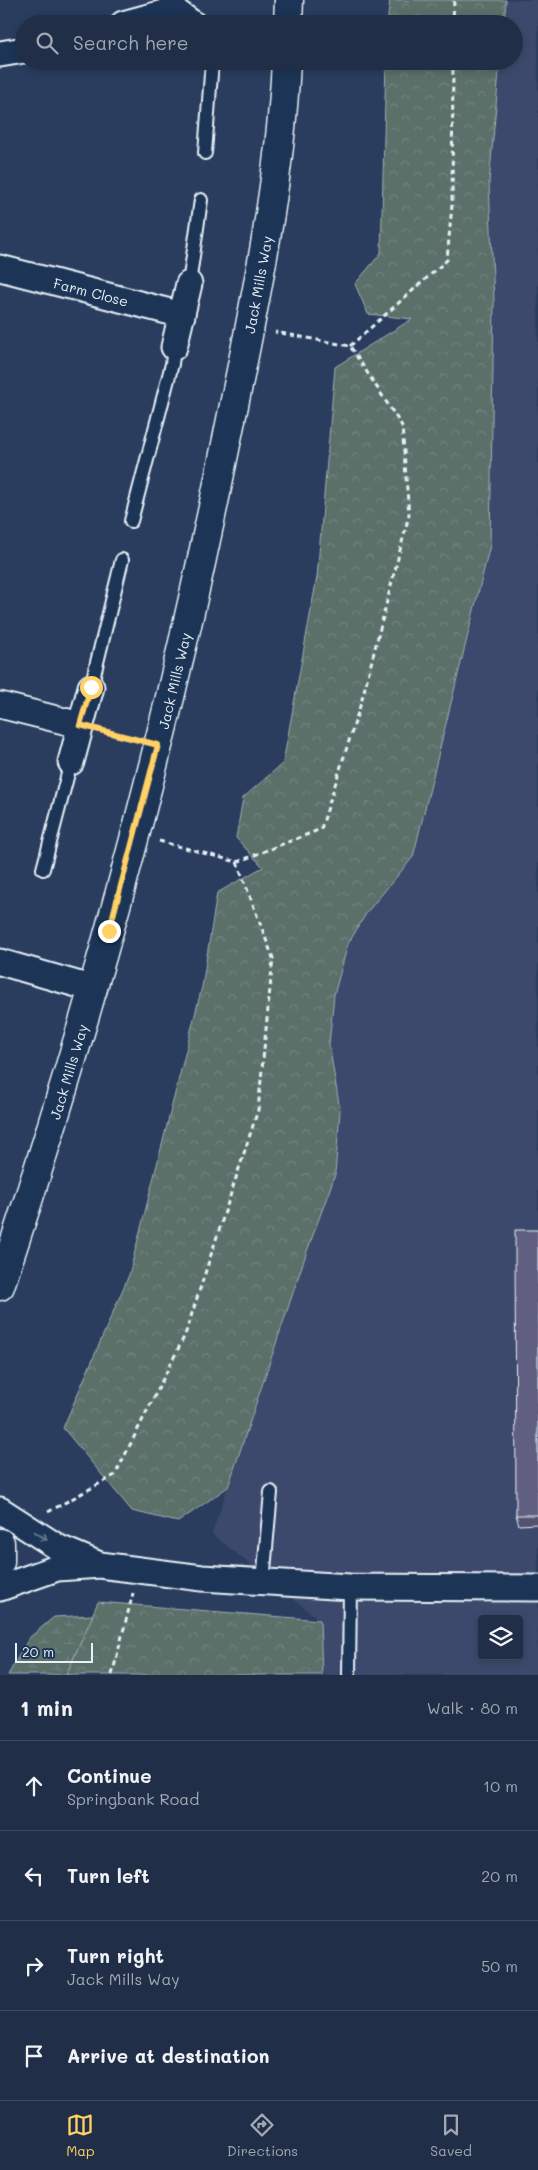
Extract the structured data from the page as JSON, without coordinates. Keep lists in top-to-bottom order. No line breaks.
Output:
{"streets":{"main road":["Jack Mills Way"],"street":["Farm Close"]},"scale_bar":"20 m","page":{"search":"Search here","scale":"20 m","heading":["1 min","Walk · 80 m"],"list":[["Continue","Springbank Road","10 m"],["Turn left","20 m"],["Turn right","Jack Mills Way","50 m"],"Arrive at destination"],"nav":["Map","Directions","Saved"]}}
